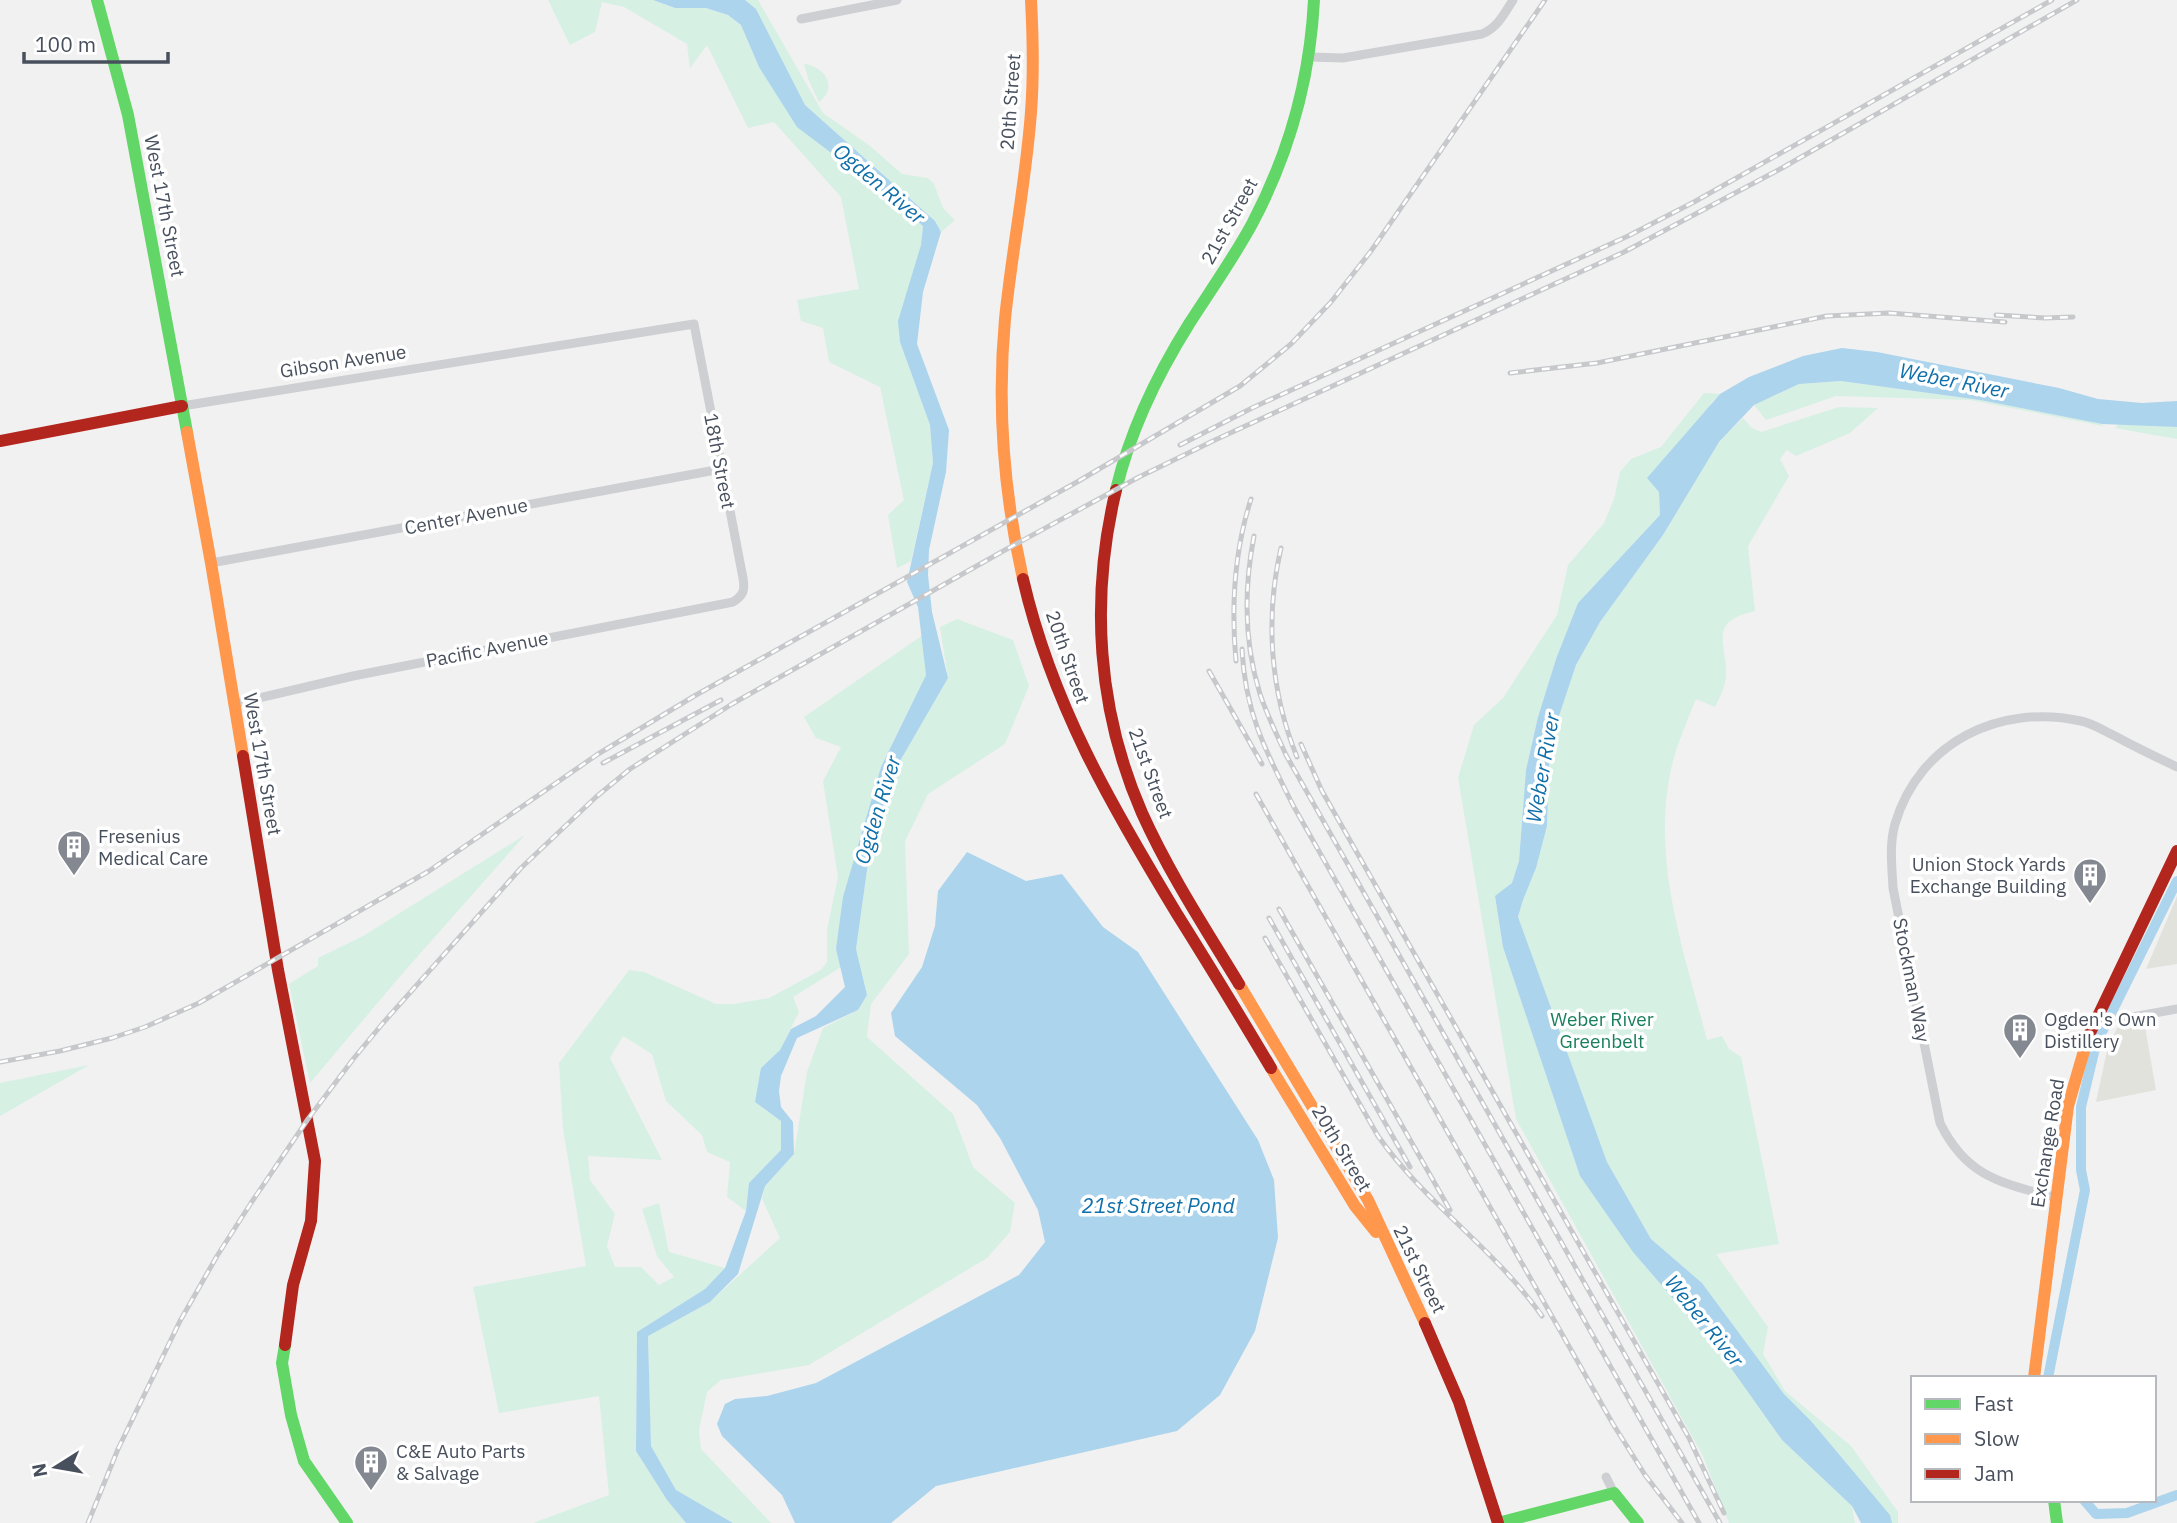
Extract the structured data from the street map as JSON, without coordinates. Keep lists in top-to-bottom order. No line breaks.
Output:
{"streets":{"main road":["20th Street","West 17th Street","21st Street","Gibson Avenue","Exchange Road"],"street":["18th Street","Center Avenue","Pacific Avenue","Stockman Way"]},"crossings":[["20th Street","21st Street"],["West 17th Street","Gibson Avenue"],["West 17th Street","Center Avenue"],["West 17th Street","Pacific Avenue"],["Gibson Avenue","18th Street"],["18th Street","Center Avenue"],["18th Street","Pacific Avenue"],["Stockman Way","Exchange Road"]],"water":["Ogden River","Weber River","21st Street Pond"],"parks":["Weber River Greenbelt"],"places":{"building":["Fresenius Medical Care","Union Stock Yards Exchange Building","Ogden's Own Distillery","C&E Auto Parts & Salvage"]},"legend":["Fast","Slow","Jam"],"scale_bar":"100 m","north":"left"}
